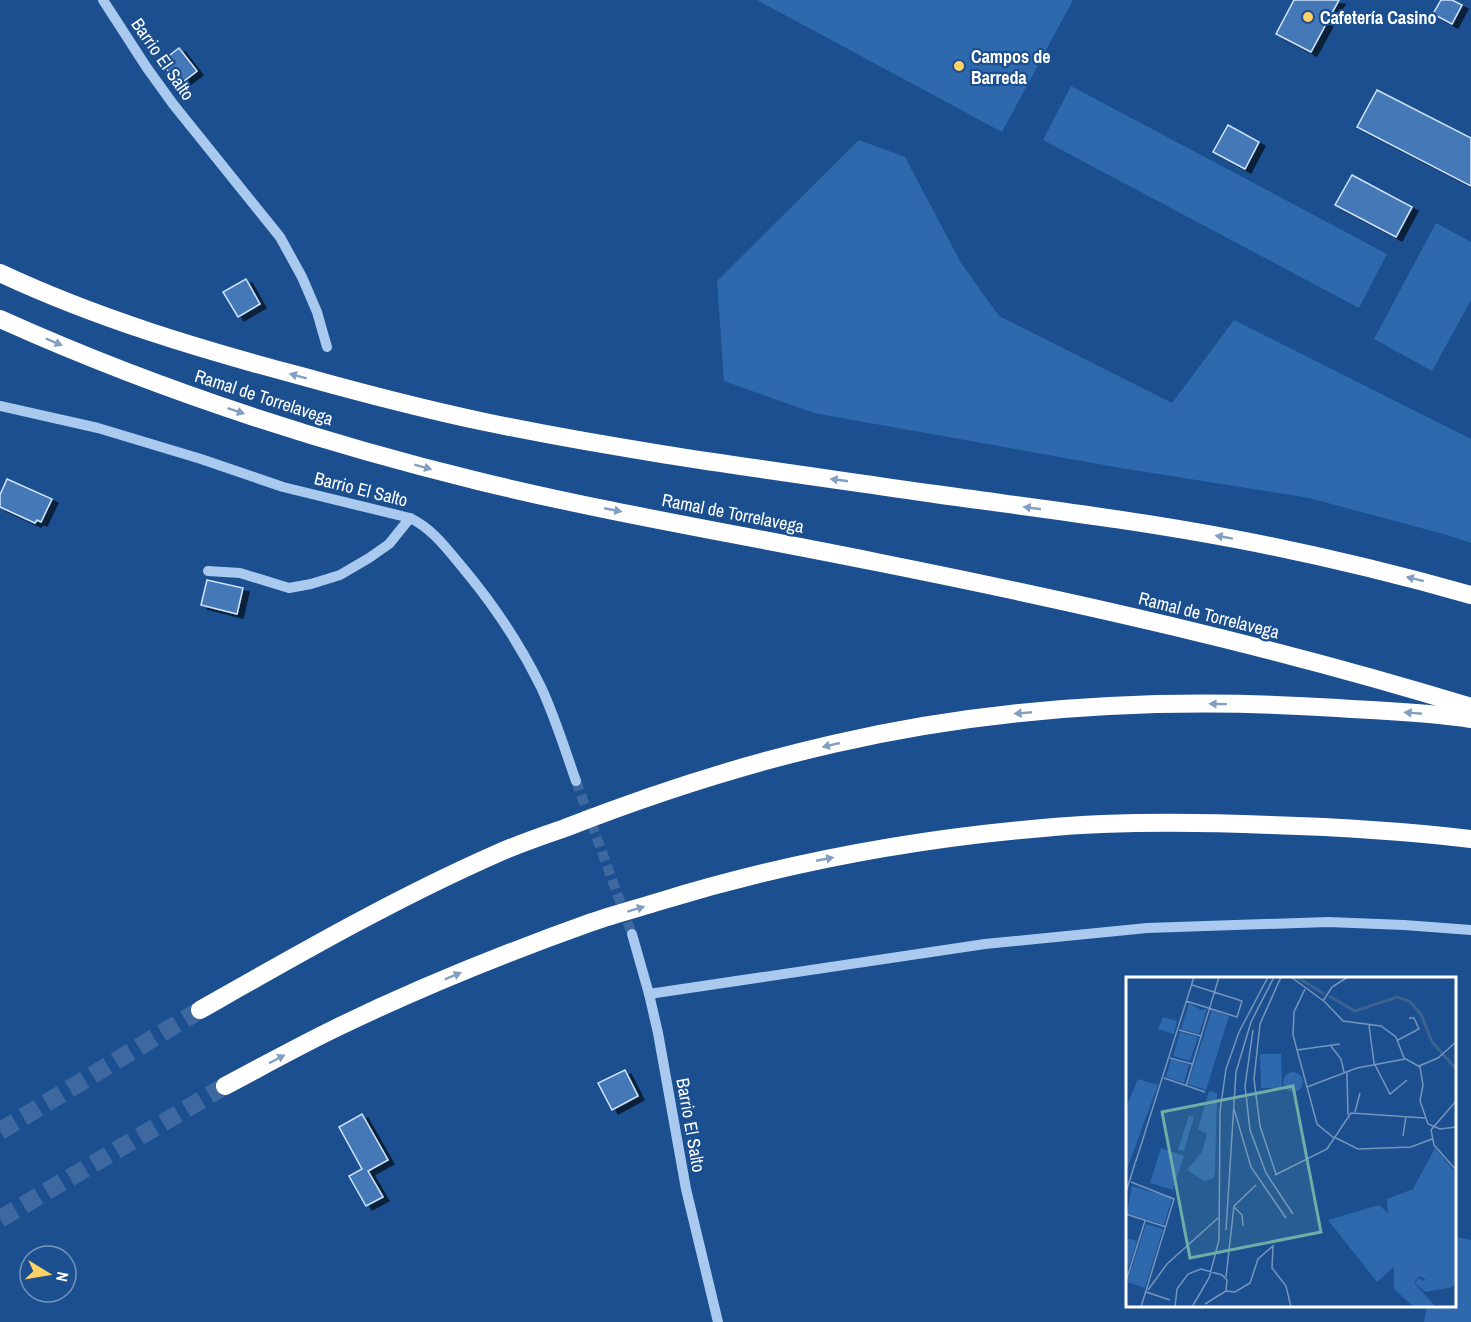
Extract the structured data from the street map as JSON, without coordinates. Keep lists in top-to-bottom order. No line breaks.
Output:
{"streets":{"highway":["Ramal de Torrelavega"],"street":["Barrio El Salto"]},"places":["Cafetería Casino","Campos de Barreda"],"north":"right"}
